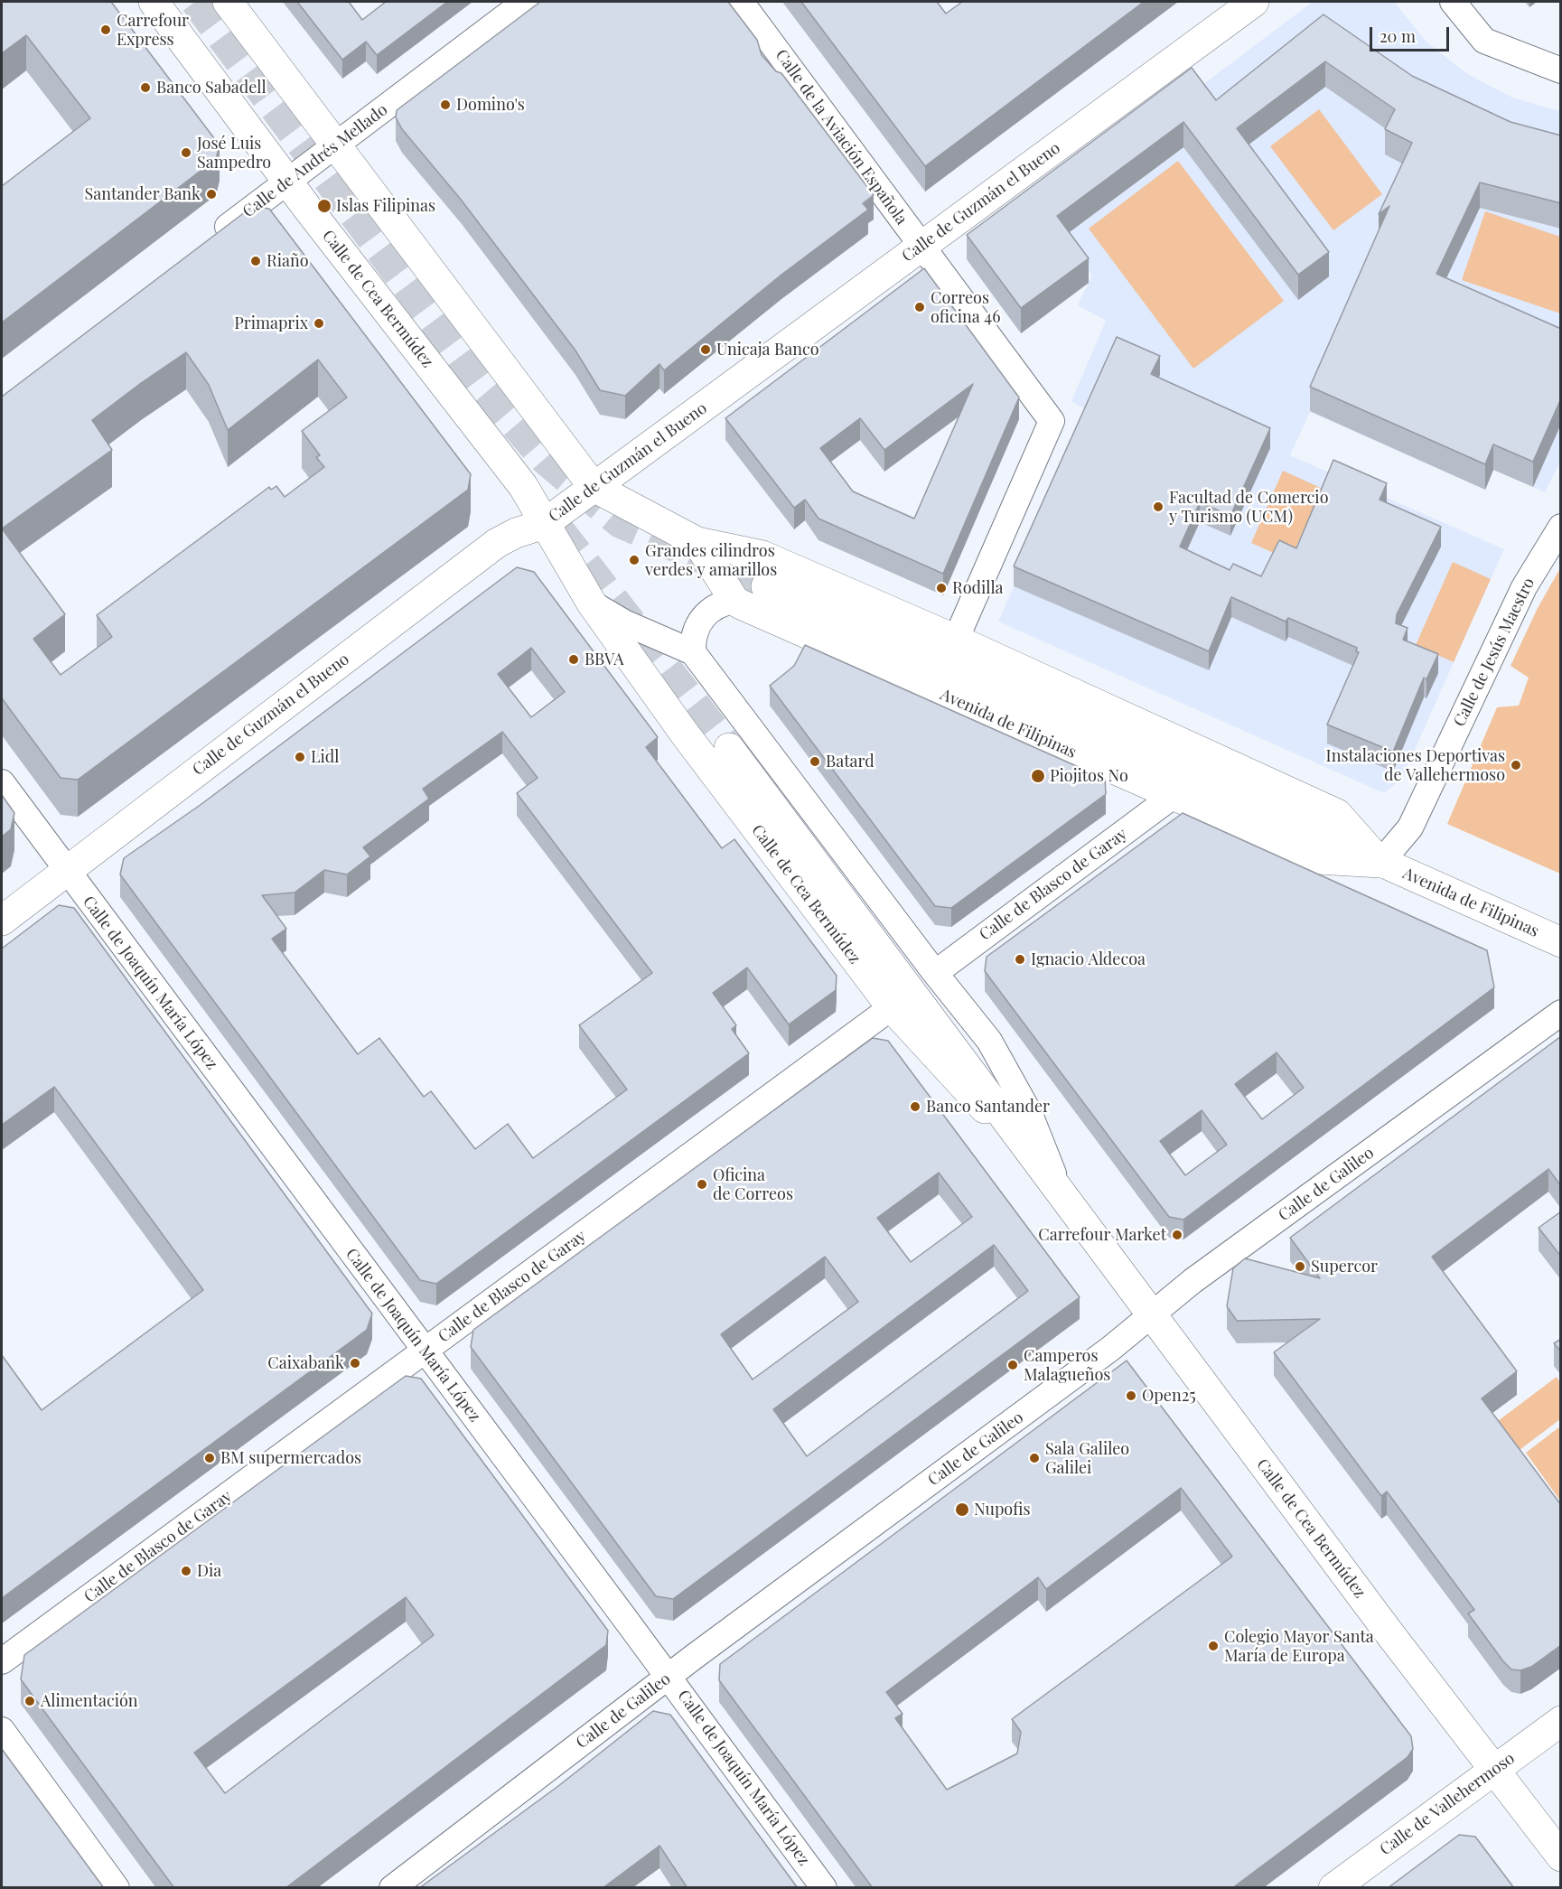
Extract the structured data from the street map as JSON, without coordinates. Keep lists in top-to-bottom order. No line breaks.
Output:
{"streets":{"street":["Calle de la Aviación Española","Calle de Andrés Mellado","Calle de Guzmán el Bueno","Calle de Cea Bermúdez","Calle de Jesús Maestro","Avenida de Filipinas","Calle de Blasco de Garay","Calle de Joaquín María López","Calle de Galileo","Calle de Vallehermoso"]},"crossings":[["Calle de la Aviación Española","Calle de Guzmán el Bueno"],["Calle de la Aviación Española","Avenida de Filipinas"],["Calle de Andrés Mellado","Calle de Cea Bermúdez"],["Calle de Guzmán el Bueno","Calle de Cea Bermúdez"],["Calle de Guzmán el Bueno","Avenida de Filipinas"],["Calle de Guzmán el Bueno","Calle de Joaquín María López"],["Calle de Cea Bermúdez","Calle de Blasco de Garay"],["Calle de Cea Bermúdez","Calle de Galileo"],["Calle de Cea Bermúdez","Calle de Vallehermoso"],["Calle de Jesús Maestro","Avenida de Filipinas"],["Avenida de Filipinas","Calle de Blasco de Garay"],["Calle de Blasco de Garay","Calle de Joaquín María López"],["Calle de Joaquín María López","Calle de Galileo"]],"places":["Carrefour Express","Banco Sabadell","Domino's","José Luis Sampedro","Santander Bank","Islas Filipinas","Riaño","Correos oficina 46","Primaprix","Unicaja Banco","Facultad de Comercio y Turismo (UCM)","Grandes cilindros verdes y amarillos","Rodilla","BBVA","Lidl","Batard","Instalaciones Deportivas de Vallehermoso","Piojitos No","Ignacio Aldecoa","Banco Santander","Oficina de Correos","Carrefour Market","Supercor","Caixabank","Camperos Malagueños","Open25","BM supermercados","Sala Galileo Galilei","Nupofis","Dia","Colegio Mayor Santa María de Europa","Alimentación"],"scale_bar":"20 m"}
